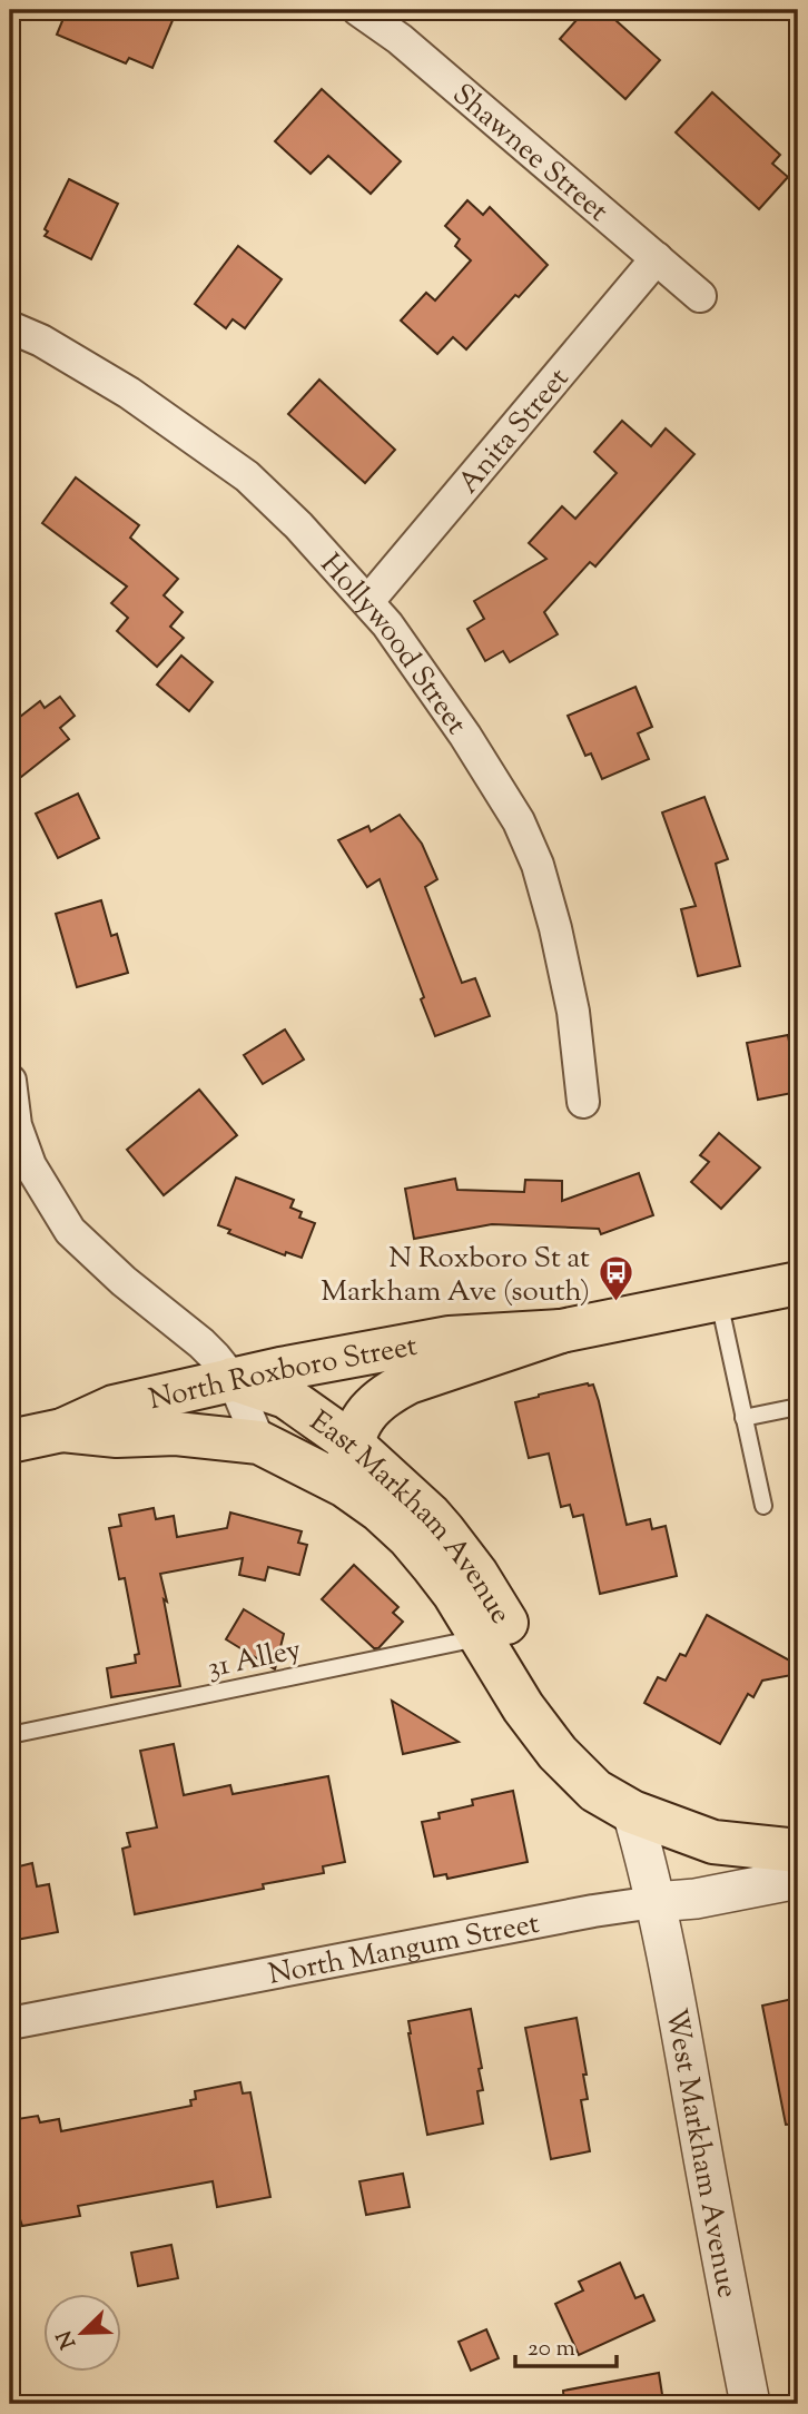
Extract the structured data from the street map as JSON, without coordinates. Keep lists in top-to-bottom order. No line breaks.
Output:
{"streets":{"main road":["North Roxboro Street","East Markham Avenue"],"street":["Shawnee Street","Anita Street","Hollywood Street","North Mangum Street","West Markham Avenue"],"lane":["31 Alley"]},"crossings":[["Shawnee Street","Anita Street"],["Anita Street","Hollywood Street"],["North Roxboro Street","East Markham Avenue"],["East Markham Avenue","31 Alley"],["East Markham Avenue","North Mangum Street"],["East Markham Avenue","West Markham Avenue"],["North Mangum Street","West Markham Avenue"]],"places":{"bus stop":["N Roxboro St at Markham Ave (south)"]},"scale_bar":"20 m","north":"bottom left"}
